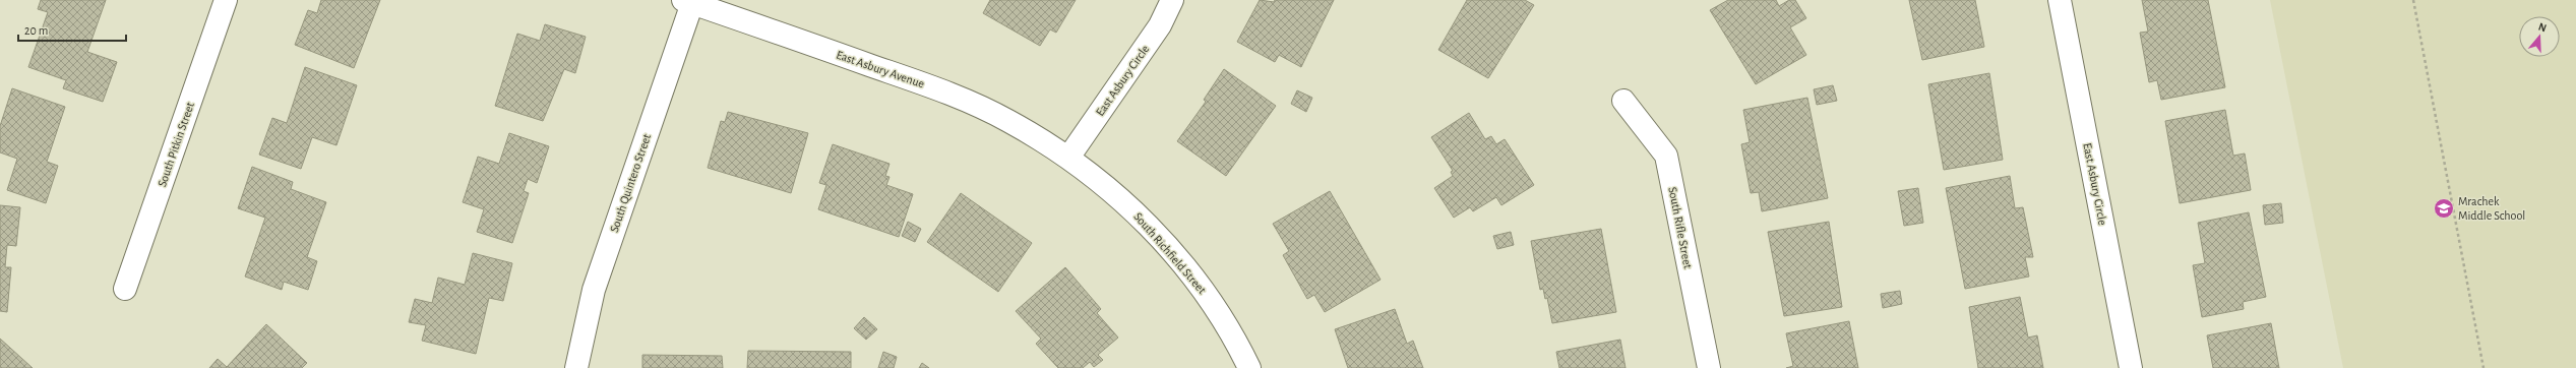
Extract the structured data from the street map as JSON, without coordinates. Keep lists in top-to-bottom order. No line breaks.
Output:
{"streets":{"street":["East Asbury Avenue","East Asbury Circle","South Pitkin Street","South Quintero Street","South Rifle Street","South Richfield Street"]},"crossings":[["East Asbury Avenue","East Asbury Circle"],["East Asbury Avenue","South Quintero Street"],["East Asbury Avenue","South Richfield Street"],["East Asbury Circle","South Richfield Street"]],"places":{"school or university":["Mrachek Middle School"]},"scale_bar":"20 m","north":"top"}
